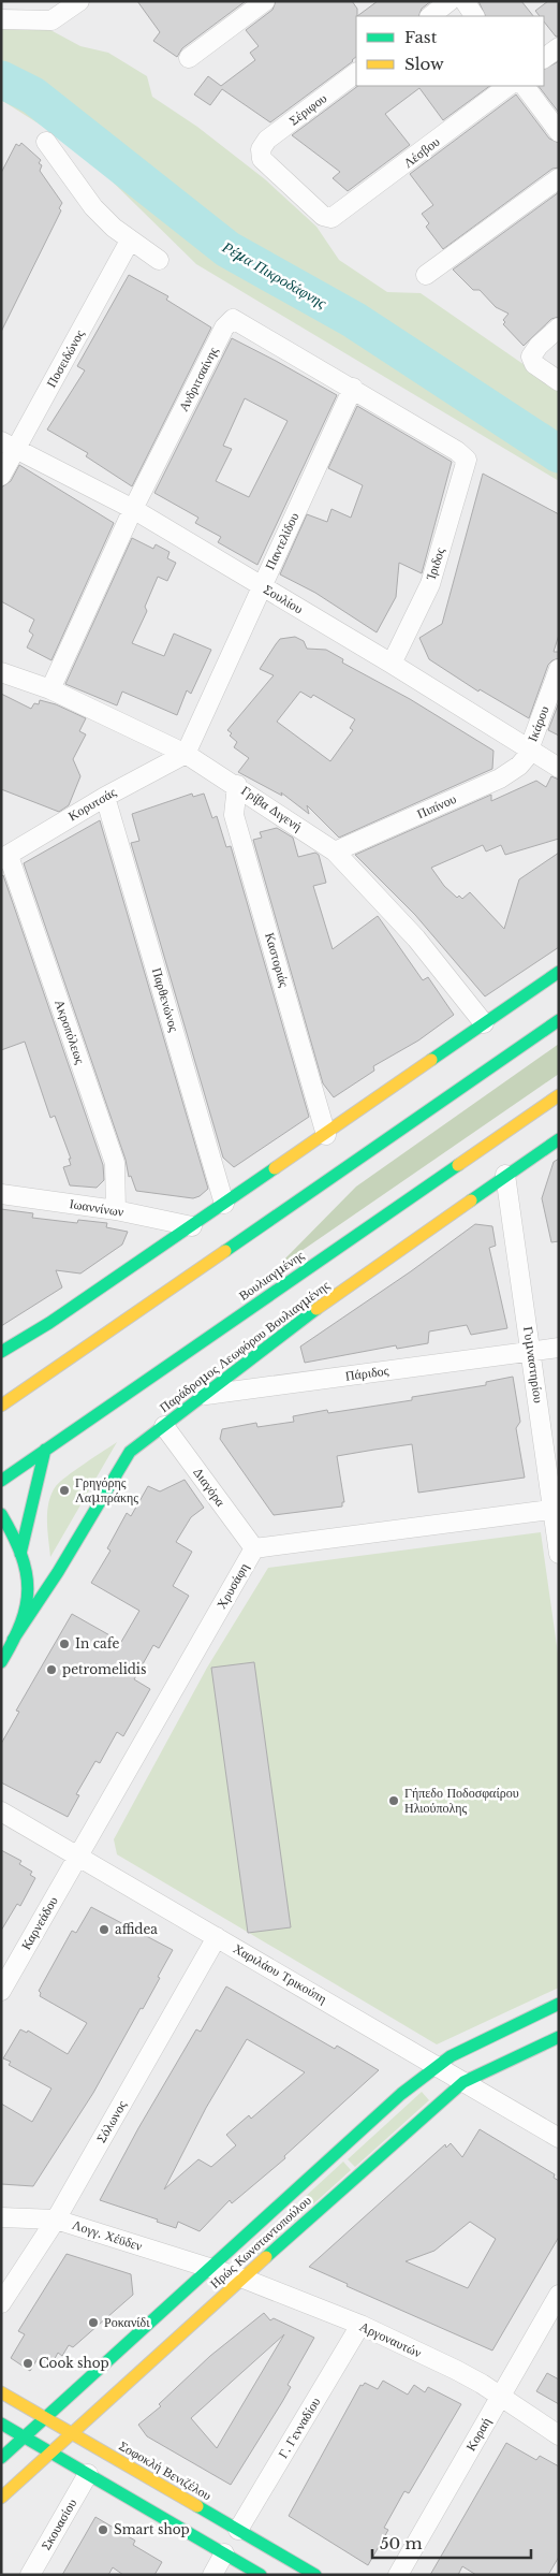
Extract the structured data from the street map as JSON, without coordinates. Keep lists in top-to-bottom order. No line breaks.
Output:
{"streets":{"street":["Σέριφου","Λέσβου","Ποσειδώνος","Ανδριτσαίνης","Παντελίδου","Ίριδος","Σουλίου","Ικάρου","Κορυτσάς","Πιπίνου","Γρίβα Διγενή","Καστοριάς","Παρθενώνος","Ακροπόλεως","Ιωαννίνων","Βουλιαγμένης","Παράδρομος Λεωφόρου Βουλιαγμένης","Γυμναστηρίου","Πάριδος","Διαγόρα","Χρυσάφη","Καρνεάδου","Χαριλάου Τρικούπη","Σόλωνος","Λογγ. Χέϋδεν","Ηρώς Κωνσταντοπούλου","Αργοναυτών","Γ. Γενναδίου","Κοραή","Σοφοκλή Βενιζέλου","Σκουασίου"]},"crossings":[["Σέριφου","Λέσβου"],["Ποσειδώνος","Σουλίου"],["Ανδριτσαίνης","Παντελίδου"],["Ανδριτσαίνης","Ίριδος"],["Ανδριτσαίνης","Σουλίου"],["Ανδριτσαίνης","Γρίβα Διγενή"],["Παντελίδου","Σουλίου"],["Παντελίδου","Κορυτσάς"],["Παντελίδου","Γρίβα Διγενή"],["Ίριδος","Σουλίου"],["Σουλίου","Ικάρου"],["Σουλίου","Πιπίνου"],["Ικάρου","Πιπίνου"],["Κορυτσάς","Γρίβα Διγενή"],["Κορυτσάς","Παρθενώνος"],["Κορυτσάς","Ακροπόλεως"],["Πιπίνου","Γρίβα Διγενή"],["Γρίβα Διγενή","Καστοριάς"],["Ακροπόλεως","Ιωαννίνων"],["Παράδρομος Λεωφόρου Βουλιαγμένης","Γυμναστηρίου"],["Παράδρομος Λεωφόρου Βουλιαγμένης","Πάριδος"],["Παράδρομος Λεωφόρου Βουλιαγμένης","Διαγόρα"],["Γυμναστηρίου","Πάριδος"],["Γυμναστηρίου","Χρυσάφη"],["Διαγόρα","Χρυσάφη"],["Χρυσάφη","Καρνεάδου"],["Χρυσάφη","Χαριλάου Τρικούπη"],["Καρνεάδου","Χαριλάου Τρικούπη"],["Χαριλάου Τρικούπη","Σόλωνος"],["Χαριλάου Τρικούπη","Ηρώς Κωνσταντοπούλου"],["Σόλωνος","Λογγ. Χέϋδεν"],["Λογγ. Χέϋδεν","Ηρώς Κωνσταντοπούλου"],["Λογγ. Χέϋδεν","Αργοναυτών"],["Ηρώς Κωνσταντοπούλου","Αργοναυτών"],["Ηρώς Κωνσταντοπούλου","Σοφοκλή Βενιζέλου"],["Αργοναυτών","Γ. Γενναδίου"],["Αργοναυτών","Κοραή"],["Γ. Γενναδίου","Σοφοκλή Βενιζέλου"]],"water":["Ρέμα Πικροδάφνης"],"places":["Γρηγόρης Λαμπράκης","In cafe","petromelidis","Γήπεδο Ποδοσφαίρου Ηλιούπολης","affidea","Ροκανίδι","Cook shop","Smart shop"],"legend":["Fast","Slow"],"scale_bar":"50 m"}
